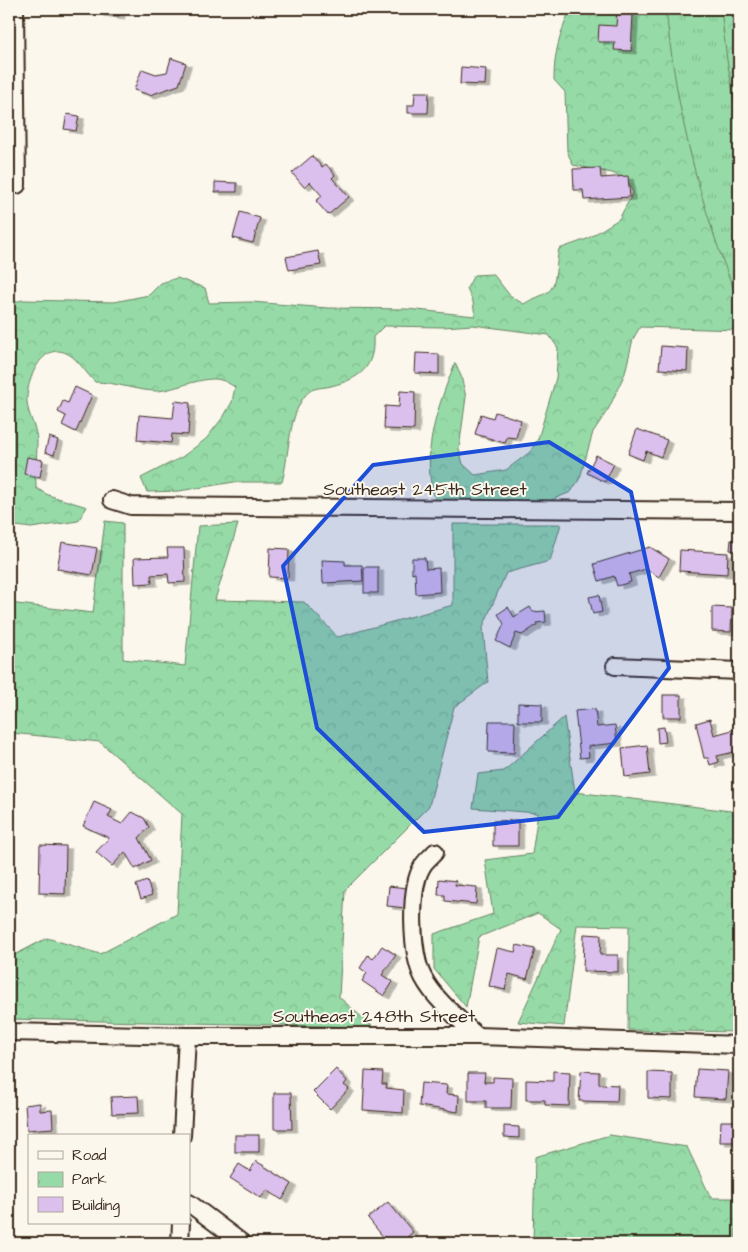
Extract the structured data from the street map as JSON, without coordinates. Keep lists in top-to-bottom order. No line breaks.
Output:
{"streets":{"street":["Southeast 245th Street","Southeast 248th Street"]},"legend":["Road","Park","Building"]}
